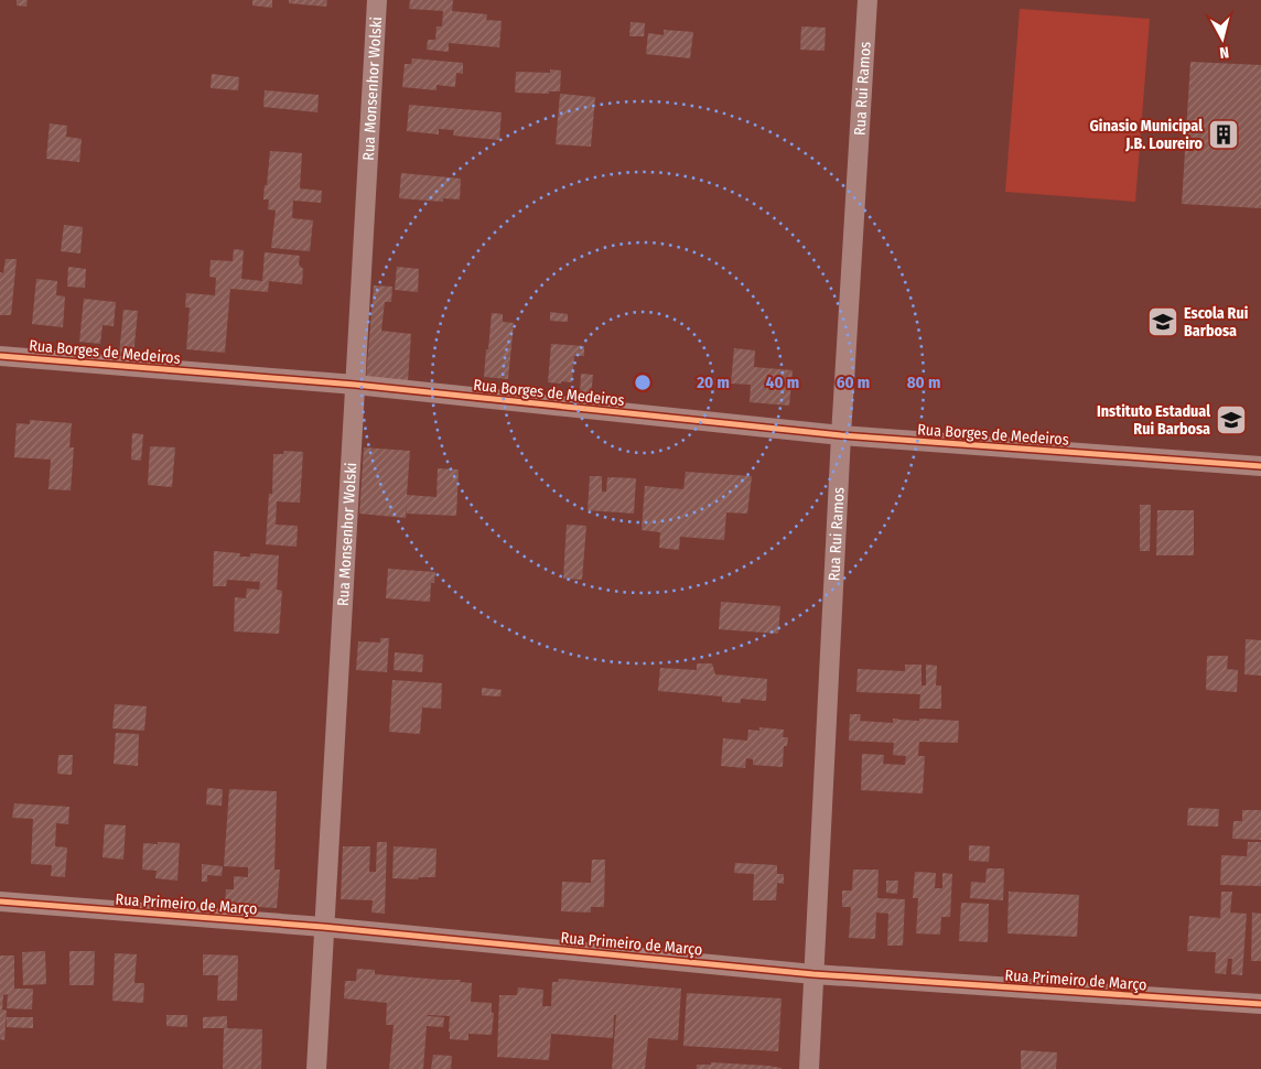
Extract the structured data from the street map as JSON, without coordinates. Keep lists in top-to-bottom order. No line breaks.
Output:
{"streets":{"street":["Rua Monsenhor Wolski","Rua Rui Ramos","Rua Borges de Medeiros","Rua Primeiro de Março"]},"crossings":[["Rua Monsenhor Wolski","Rua Borges de Medeiros"],["Rua Monsenhor Wolski","Rua Primeiro de Março"],["Rua Rui Ramos","Rua Borges de Medeiros"],["Rua Rui Ramos","Rua Primeiro de Março"]],"places":{"building":["Ginasio Municipal J.B. Loureiro"],"school or university":["Escola Rui Barbosa","Instituto Estadual Rui Barbosa"]},"north":"bottom","rings":["20 m","40 m","60 m","80 m"]}
